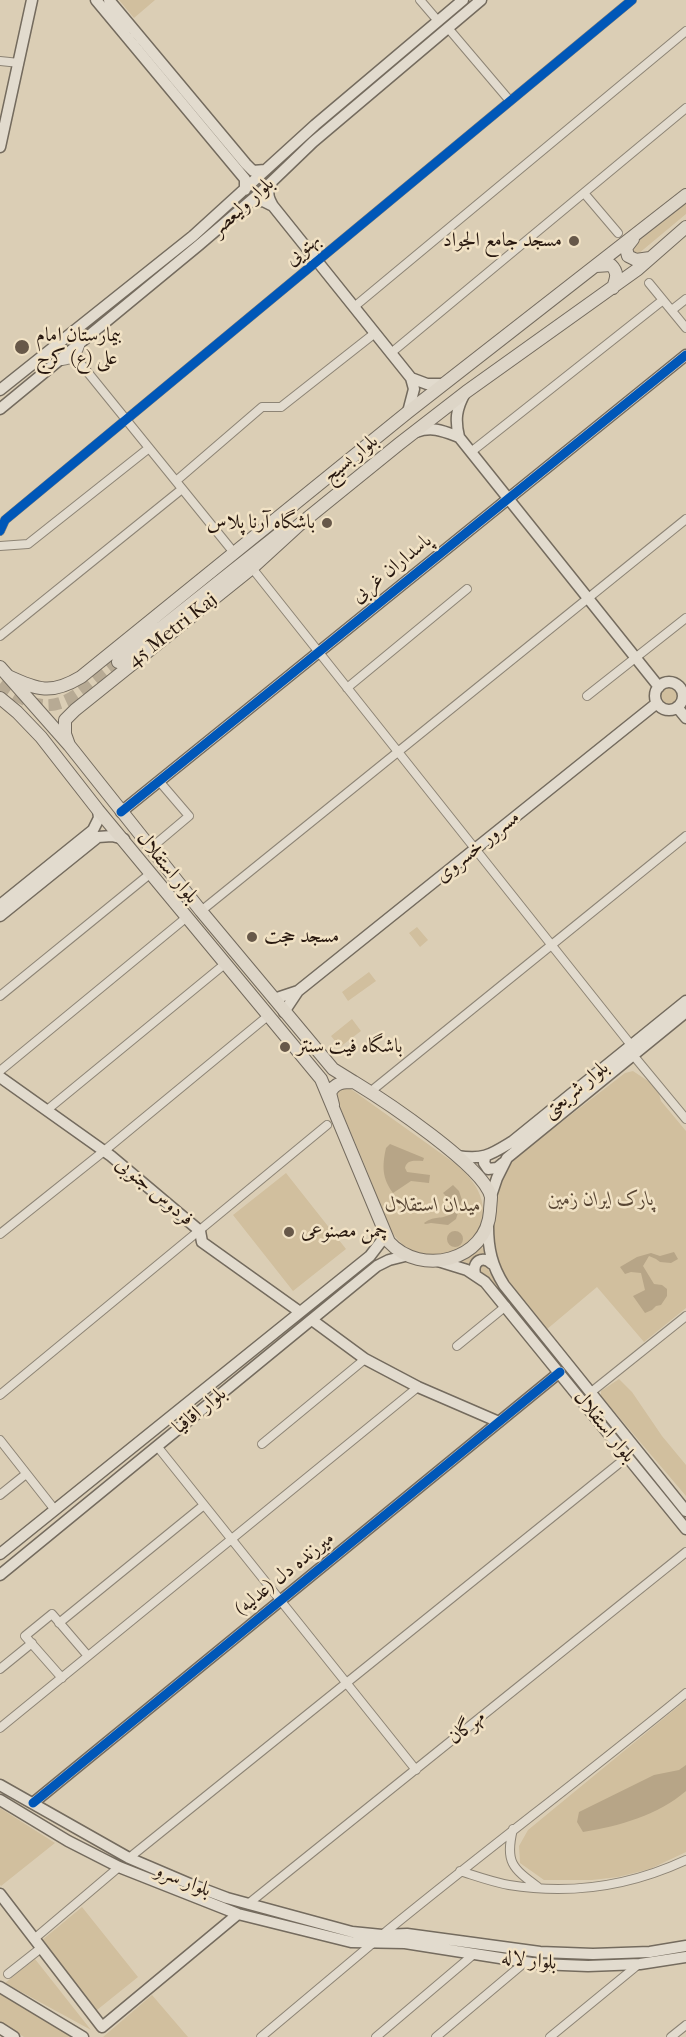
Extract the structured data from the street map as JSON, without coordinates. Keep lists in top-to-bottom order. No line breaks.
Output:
{"streets":{"main road":["بلوار بسیج","45 Metri Kaj","بلوار استقلال"],"street":["بلوار ولیعصر","بهتویی","پاسداران غربی","مسرور خسروی","بلوار شریعتی","فردوس جنوبی","بلوار اقاقیا","میرزنده دل (عدلیه)","مهرگان","بلوار سرو","بلوار لاله"]},"crossings":[["بلوار بسیج","45 Metri Kaj"],["بلوار بسیج","بلوار استقلال"],["پاسداران غربی","بلوار استقلال"],["45 Metri Kaj","بلوار استقلال"],["بلوار استقلال","میرزنده دل (عدلیه)"],["فردوس جنوبی","بلوار اقاقیا"],["میرزنده دل (عدلیه)","بلوار سرو"],["مهرگان","بلوار سرو"],["بلوار سرو","بلوار لاله"]],"parks":["پارک ایران زمین","میدان استقلال"],"places":["مسجد جامع الجواد","بیمارستان امام علی (ع) کرج","باشگاه آرنا پلاس","مسجد حجت","باشگاه فیت سنتر","چمن مصنوعی"]}
